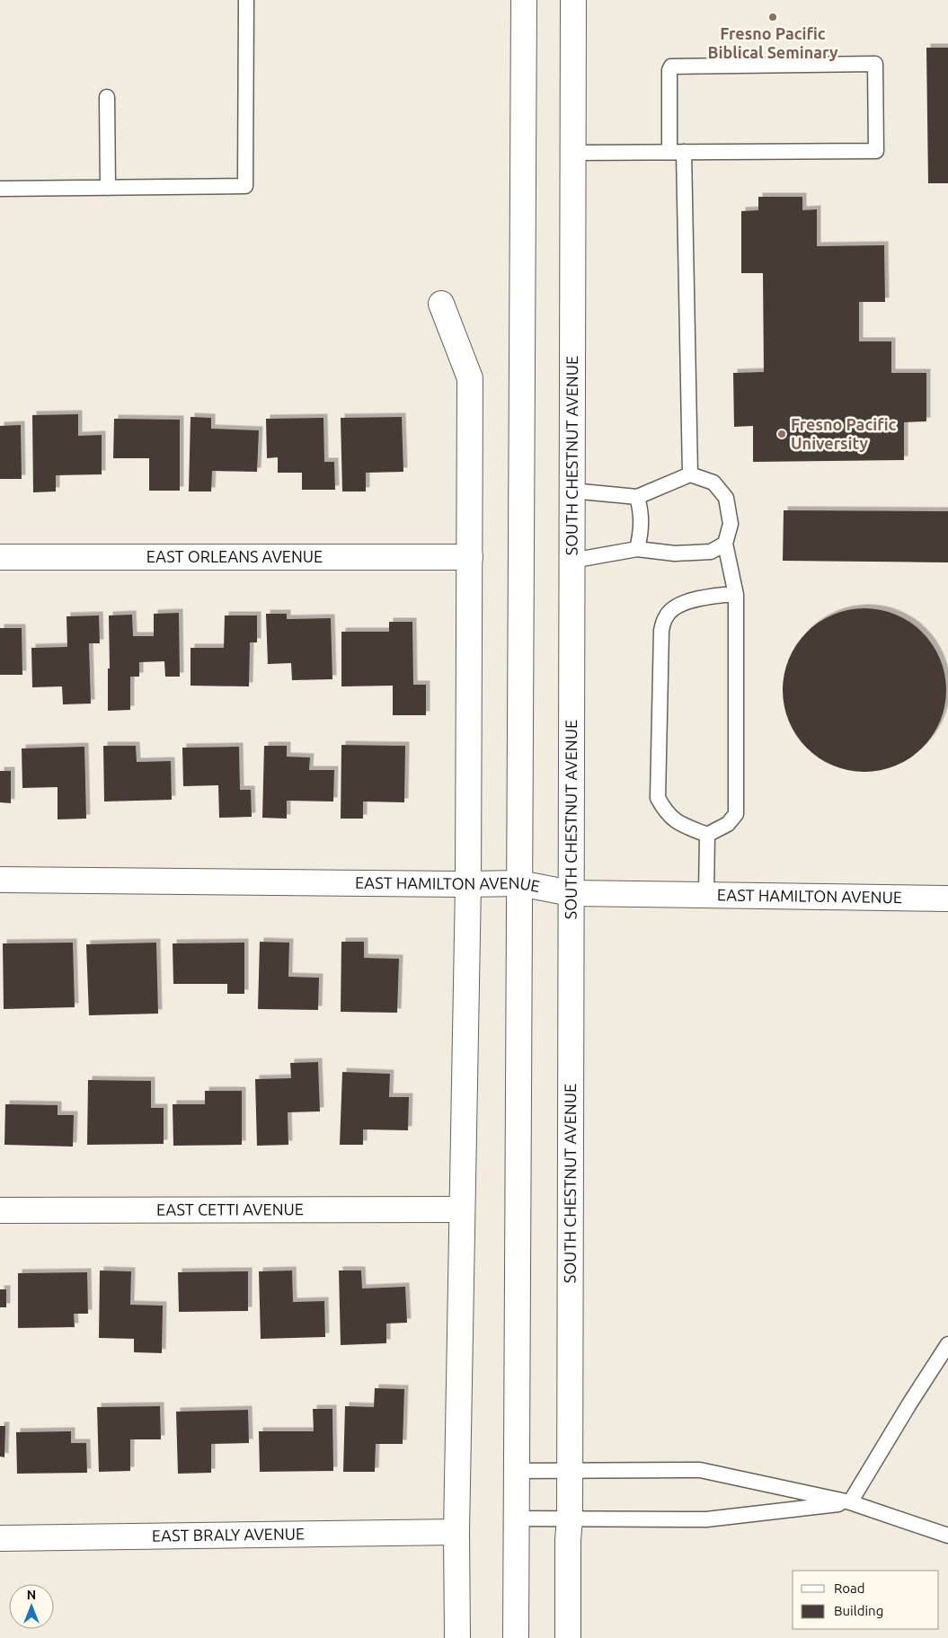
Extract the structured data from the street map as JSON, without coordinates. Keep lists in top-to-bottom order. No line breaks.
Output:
{"streets":{"street":["SOUTH CHESTNUT AVENUE","EAST ORLEANS AVENUE","EAST HAMILTON AVENUE","EAST CETTI AVENUE","EAST BRALY AVENUE"]},"crossings":[["SOUTH CHESTNUT AVENUE","EAST HAMILTON AVENUE"]],"places":["Fresno Pacific Biblical Seminary","Fresno Pacific University"],"legend":["Road","Building"],"north":"top"}
